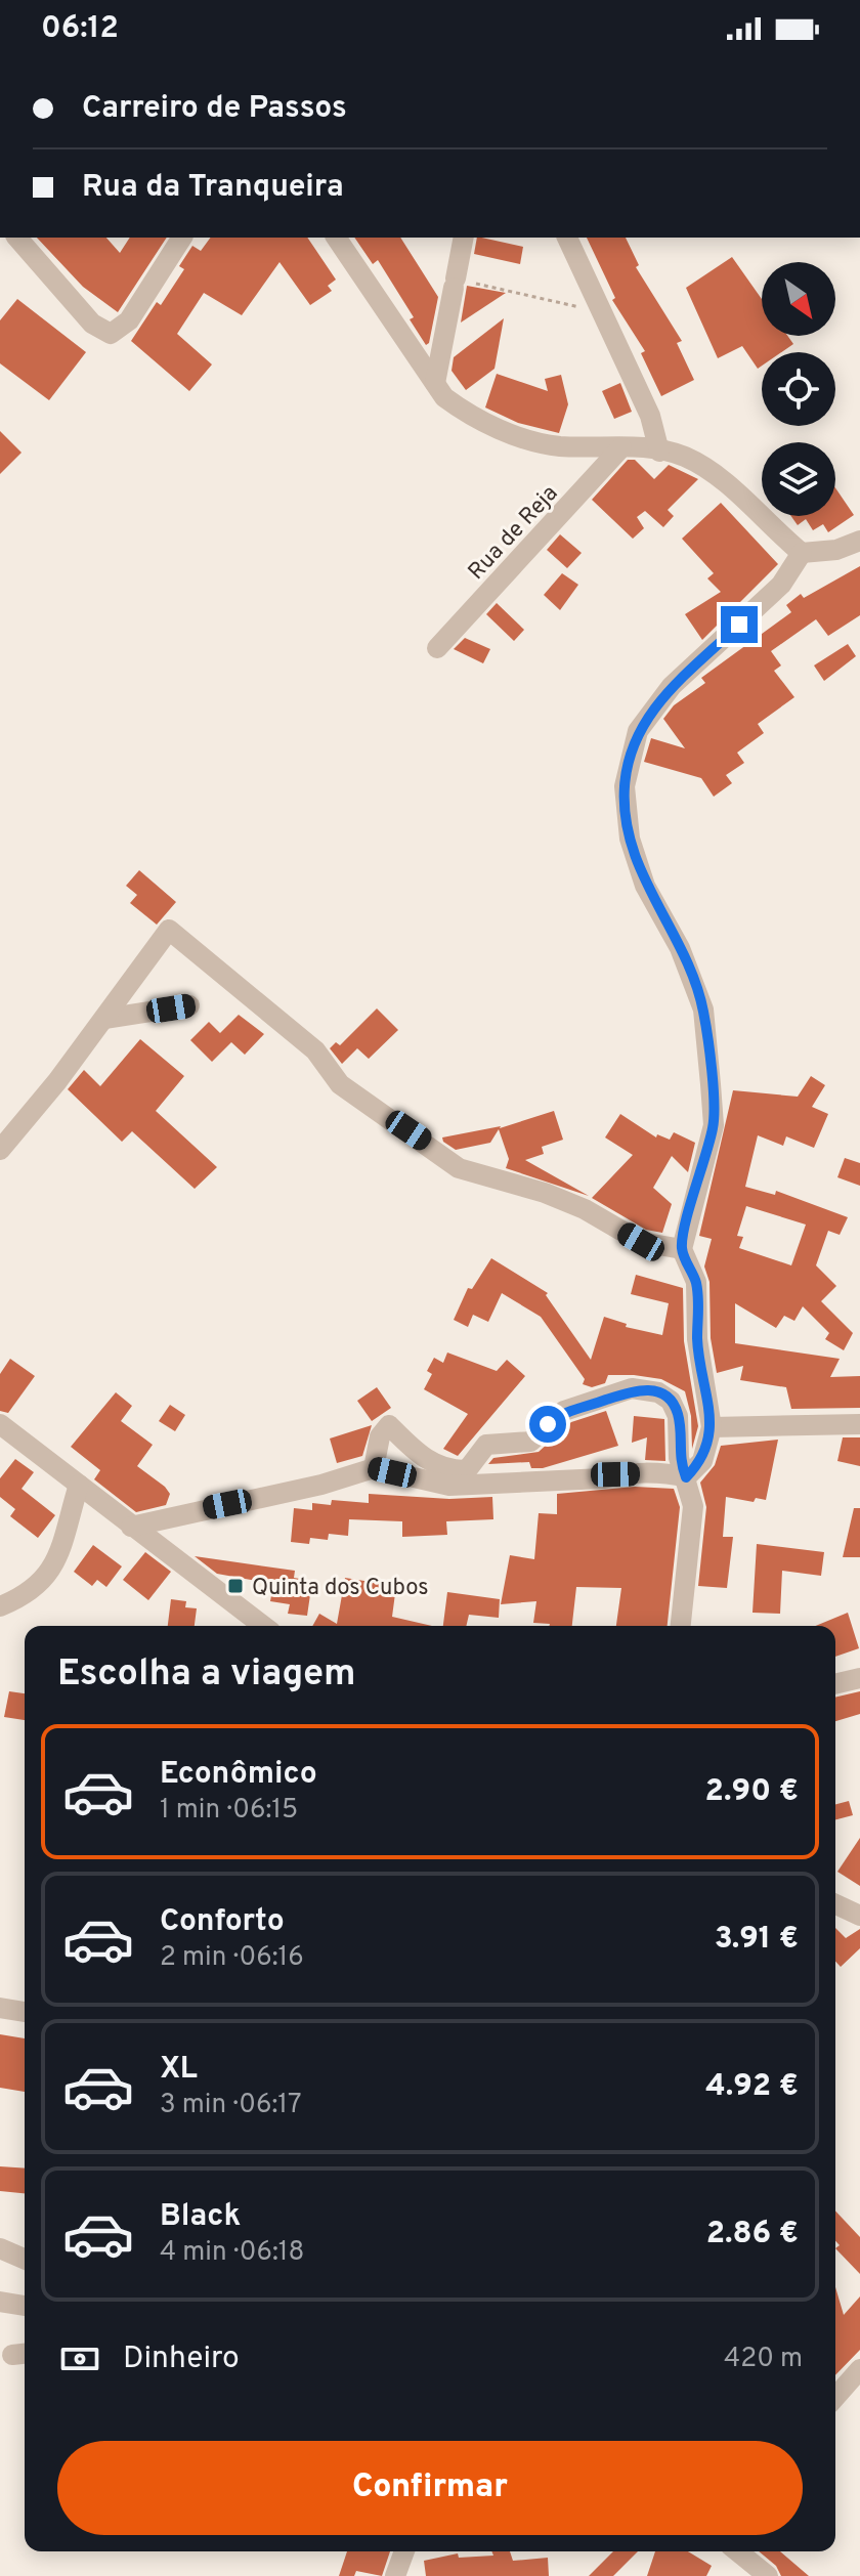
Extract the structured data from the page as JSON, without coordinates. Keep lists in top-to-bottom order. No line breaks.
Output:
{"streets":{"street":["Rua de Reja"]},"places":{"transit":["Quinta dos Cubos"]},"north":"bottom right","page":{"status":"06:12","banner":["Carreiro de Passos","Rua da Tranqueira"],"heading":"Escolha a viagem","list":[{"name":"Econômico","note":"1 min · 06:15","value":"2.90 €"},{"name":"Conforto","note":"2 min · 06:16","value":"3.91 €"},{"name":"XL","note":"3 min · 06:17","value":"4.92 €"},{"name":"Black","note":"4 min · 06:18","value":"2.86 €"}],"pay":["Dinheiro","420 m"],"buttons":"Confirmar"}}
